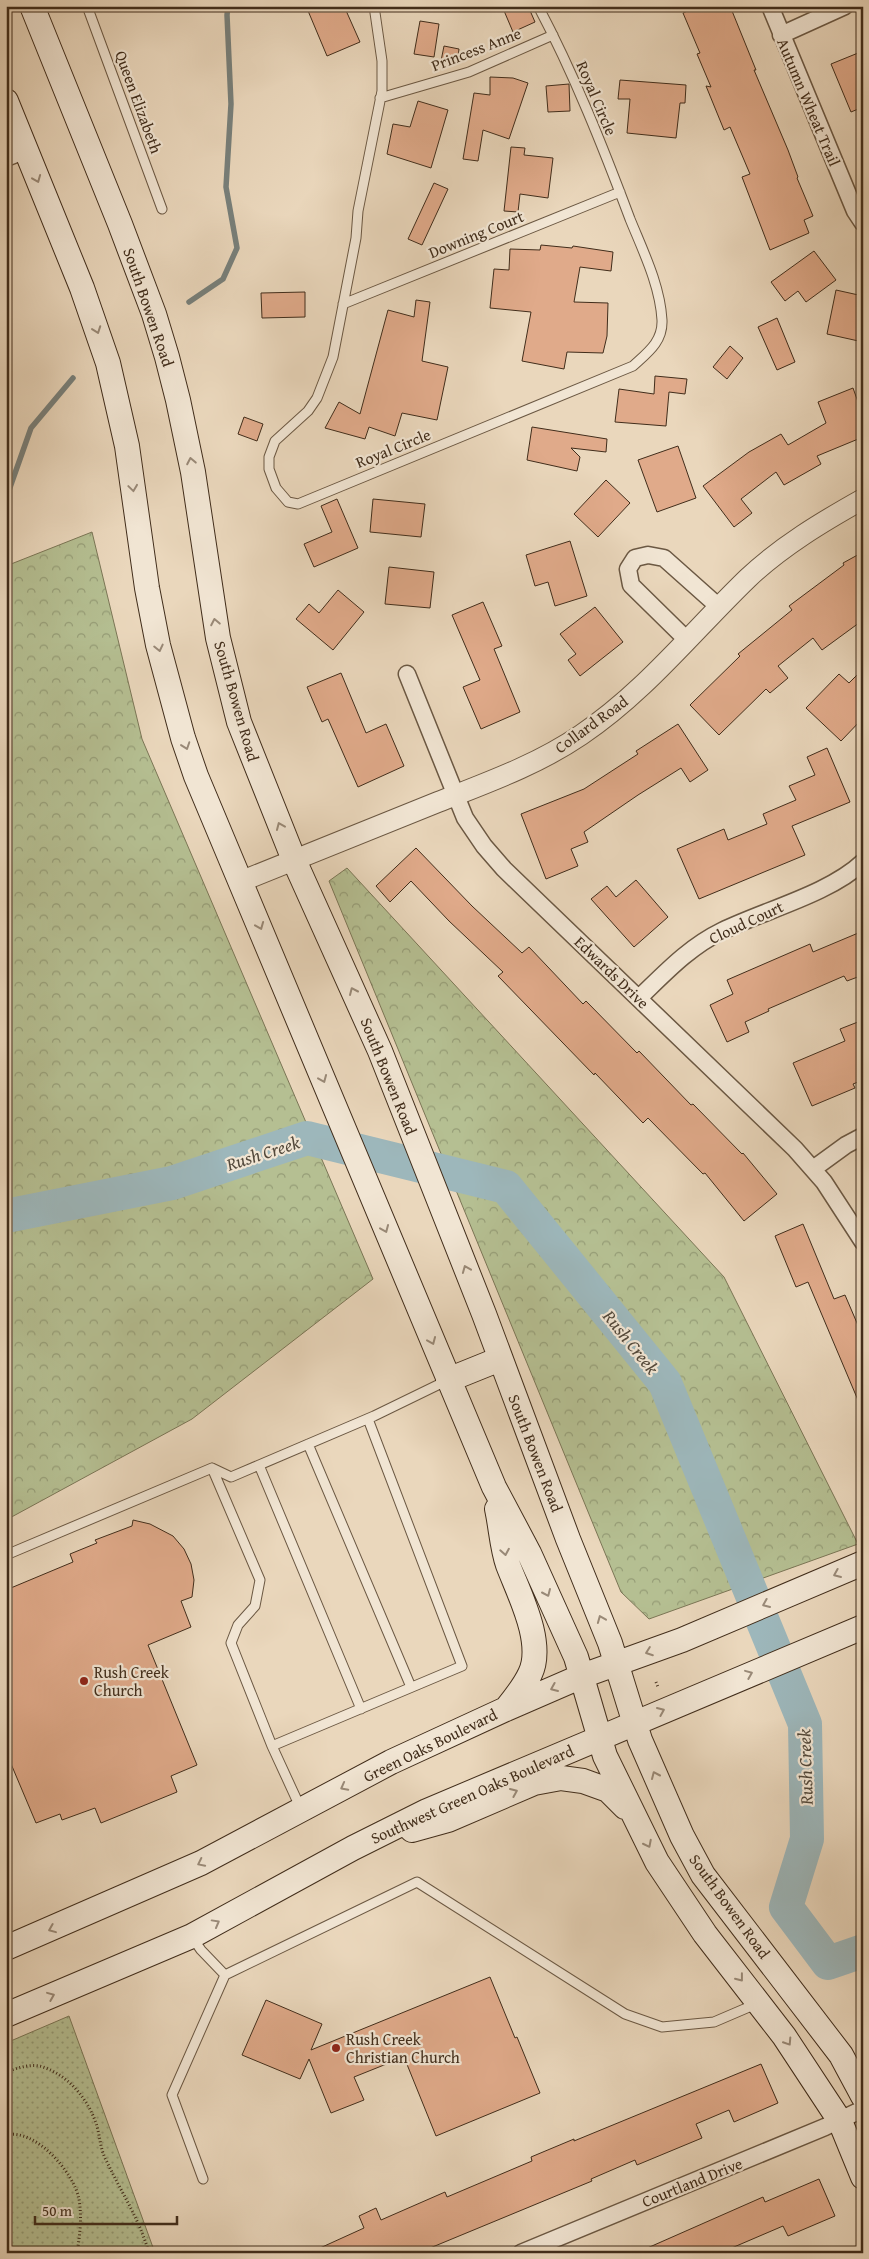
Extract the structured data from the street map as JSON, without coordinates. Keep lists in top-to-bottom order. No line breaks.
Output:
{"streets":{"main road":["South Bowen Road","Green Oaks Boulevard","Southwest Green Oaks Boulevard"],"street":["Autumn Wheat Trail","Collard Road","Cloud Court","Edwards Drive","Courtland Drive"],"lane":["Princess Anne","Royal Circle","Queen Elizabeth","Downing Court"]},"crossings":[["Princess Anne","Royal Circle"],["Royal Circle","Downing Court"],["South Bowen Road","Collard Road"],["South Bowen Road","Green Oaks Boulevard"],["South Bowen Road","Southwest Green Oaks Boulevard"],["South Bowen Road","Courtland Drive"],["Collard Road","Edwards Drive"],["Cloud Court","Edwards Drive"]],"one_way":["Green Oaks Boulevard","Southwest Green Oaks Boulevard"],"water":["Rush Creek"],"places":["Rush Creek Church","Rush Creek Christian Church"],"scale_bar":"50 m"}
